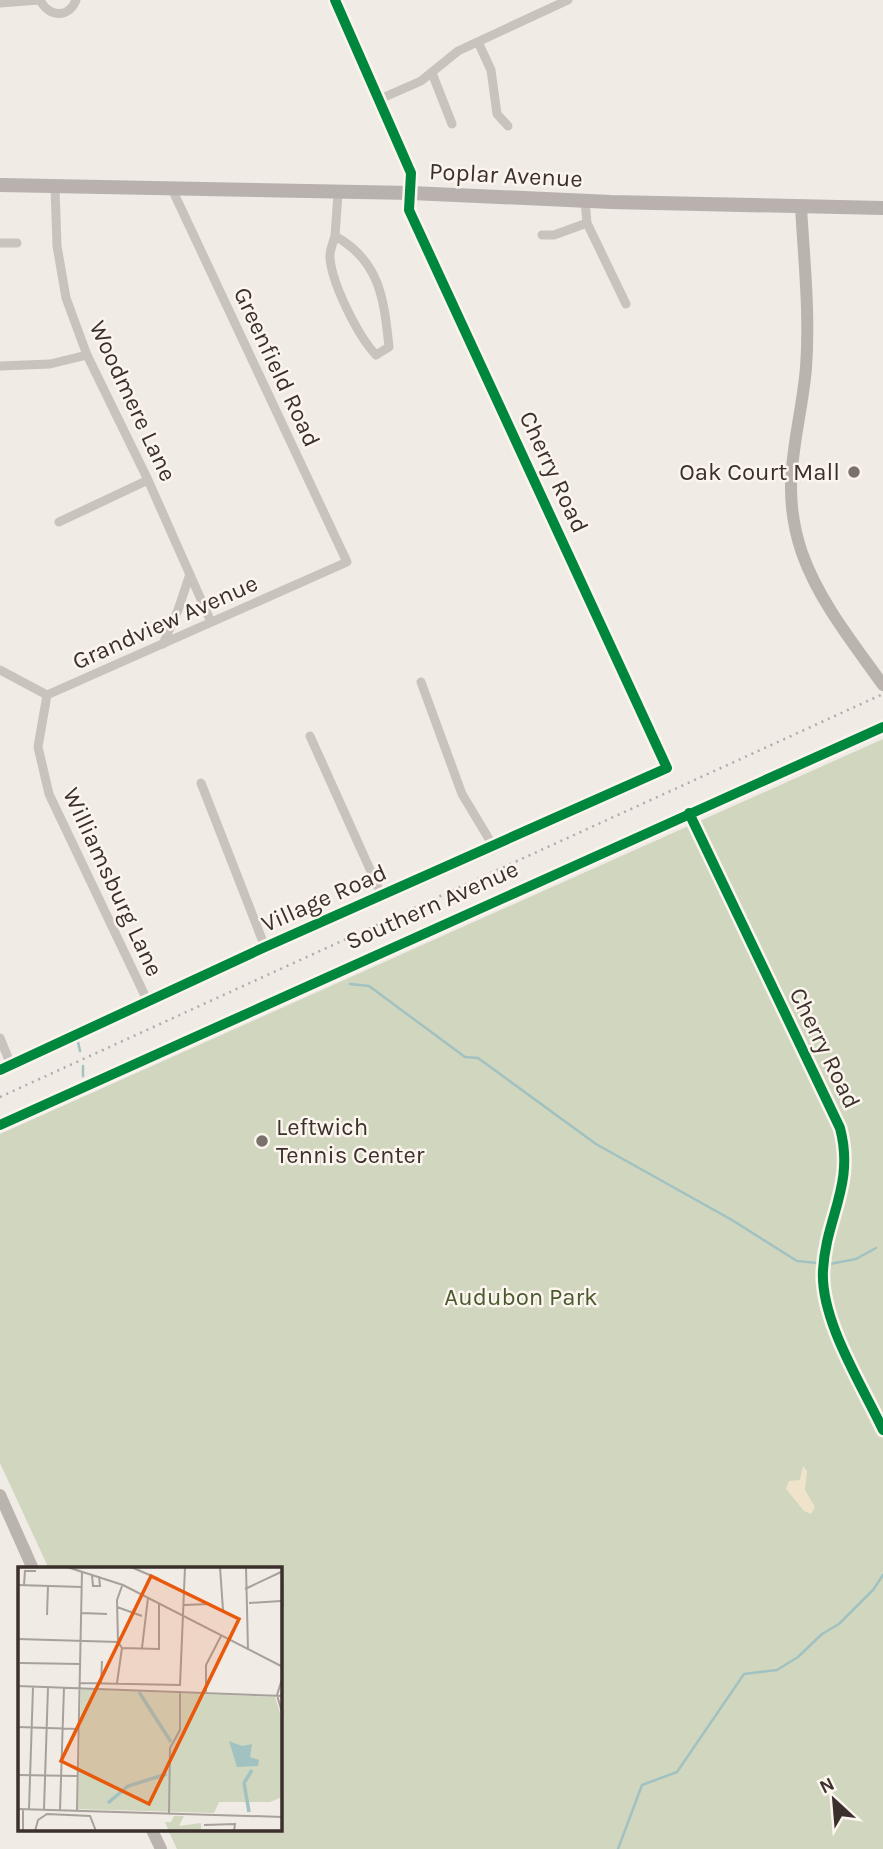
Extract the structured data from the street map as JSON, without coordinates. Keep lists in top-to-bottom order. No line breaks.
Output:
{"streets":{"main road":["Poplar Avenue"],"street":["Greenfield Road","Woodmere Lane","Cherry Road","Grandview Avenue","Williamsburg Lane","Village Road","Southern Avenue"]},"crossings":[["Poplar Avenue","Greenfield Road"],["Poplar Avenue","Woodmere Lane"],["Poplar Avenue","Cherry Road"],["Greenfield Road","Grandview Avenue"],["Woodmere Lane","Grandview Avenue"],["Cherry Road","Village Road"],["Cherry Road","Southern Avenue"],["Grandview Avenue","Williamsburg Lane"],["Williamsburg Lane","Village Road"]],"parks":["Audubon Park"],"places":["Oak Court Mall","Leftwich Tennis Center"],"north":"top left"}
